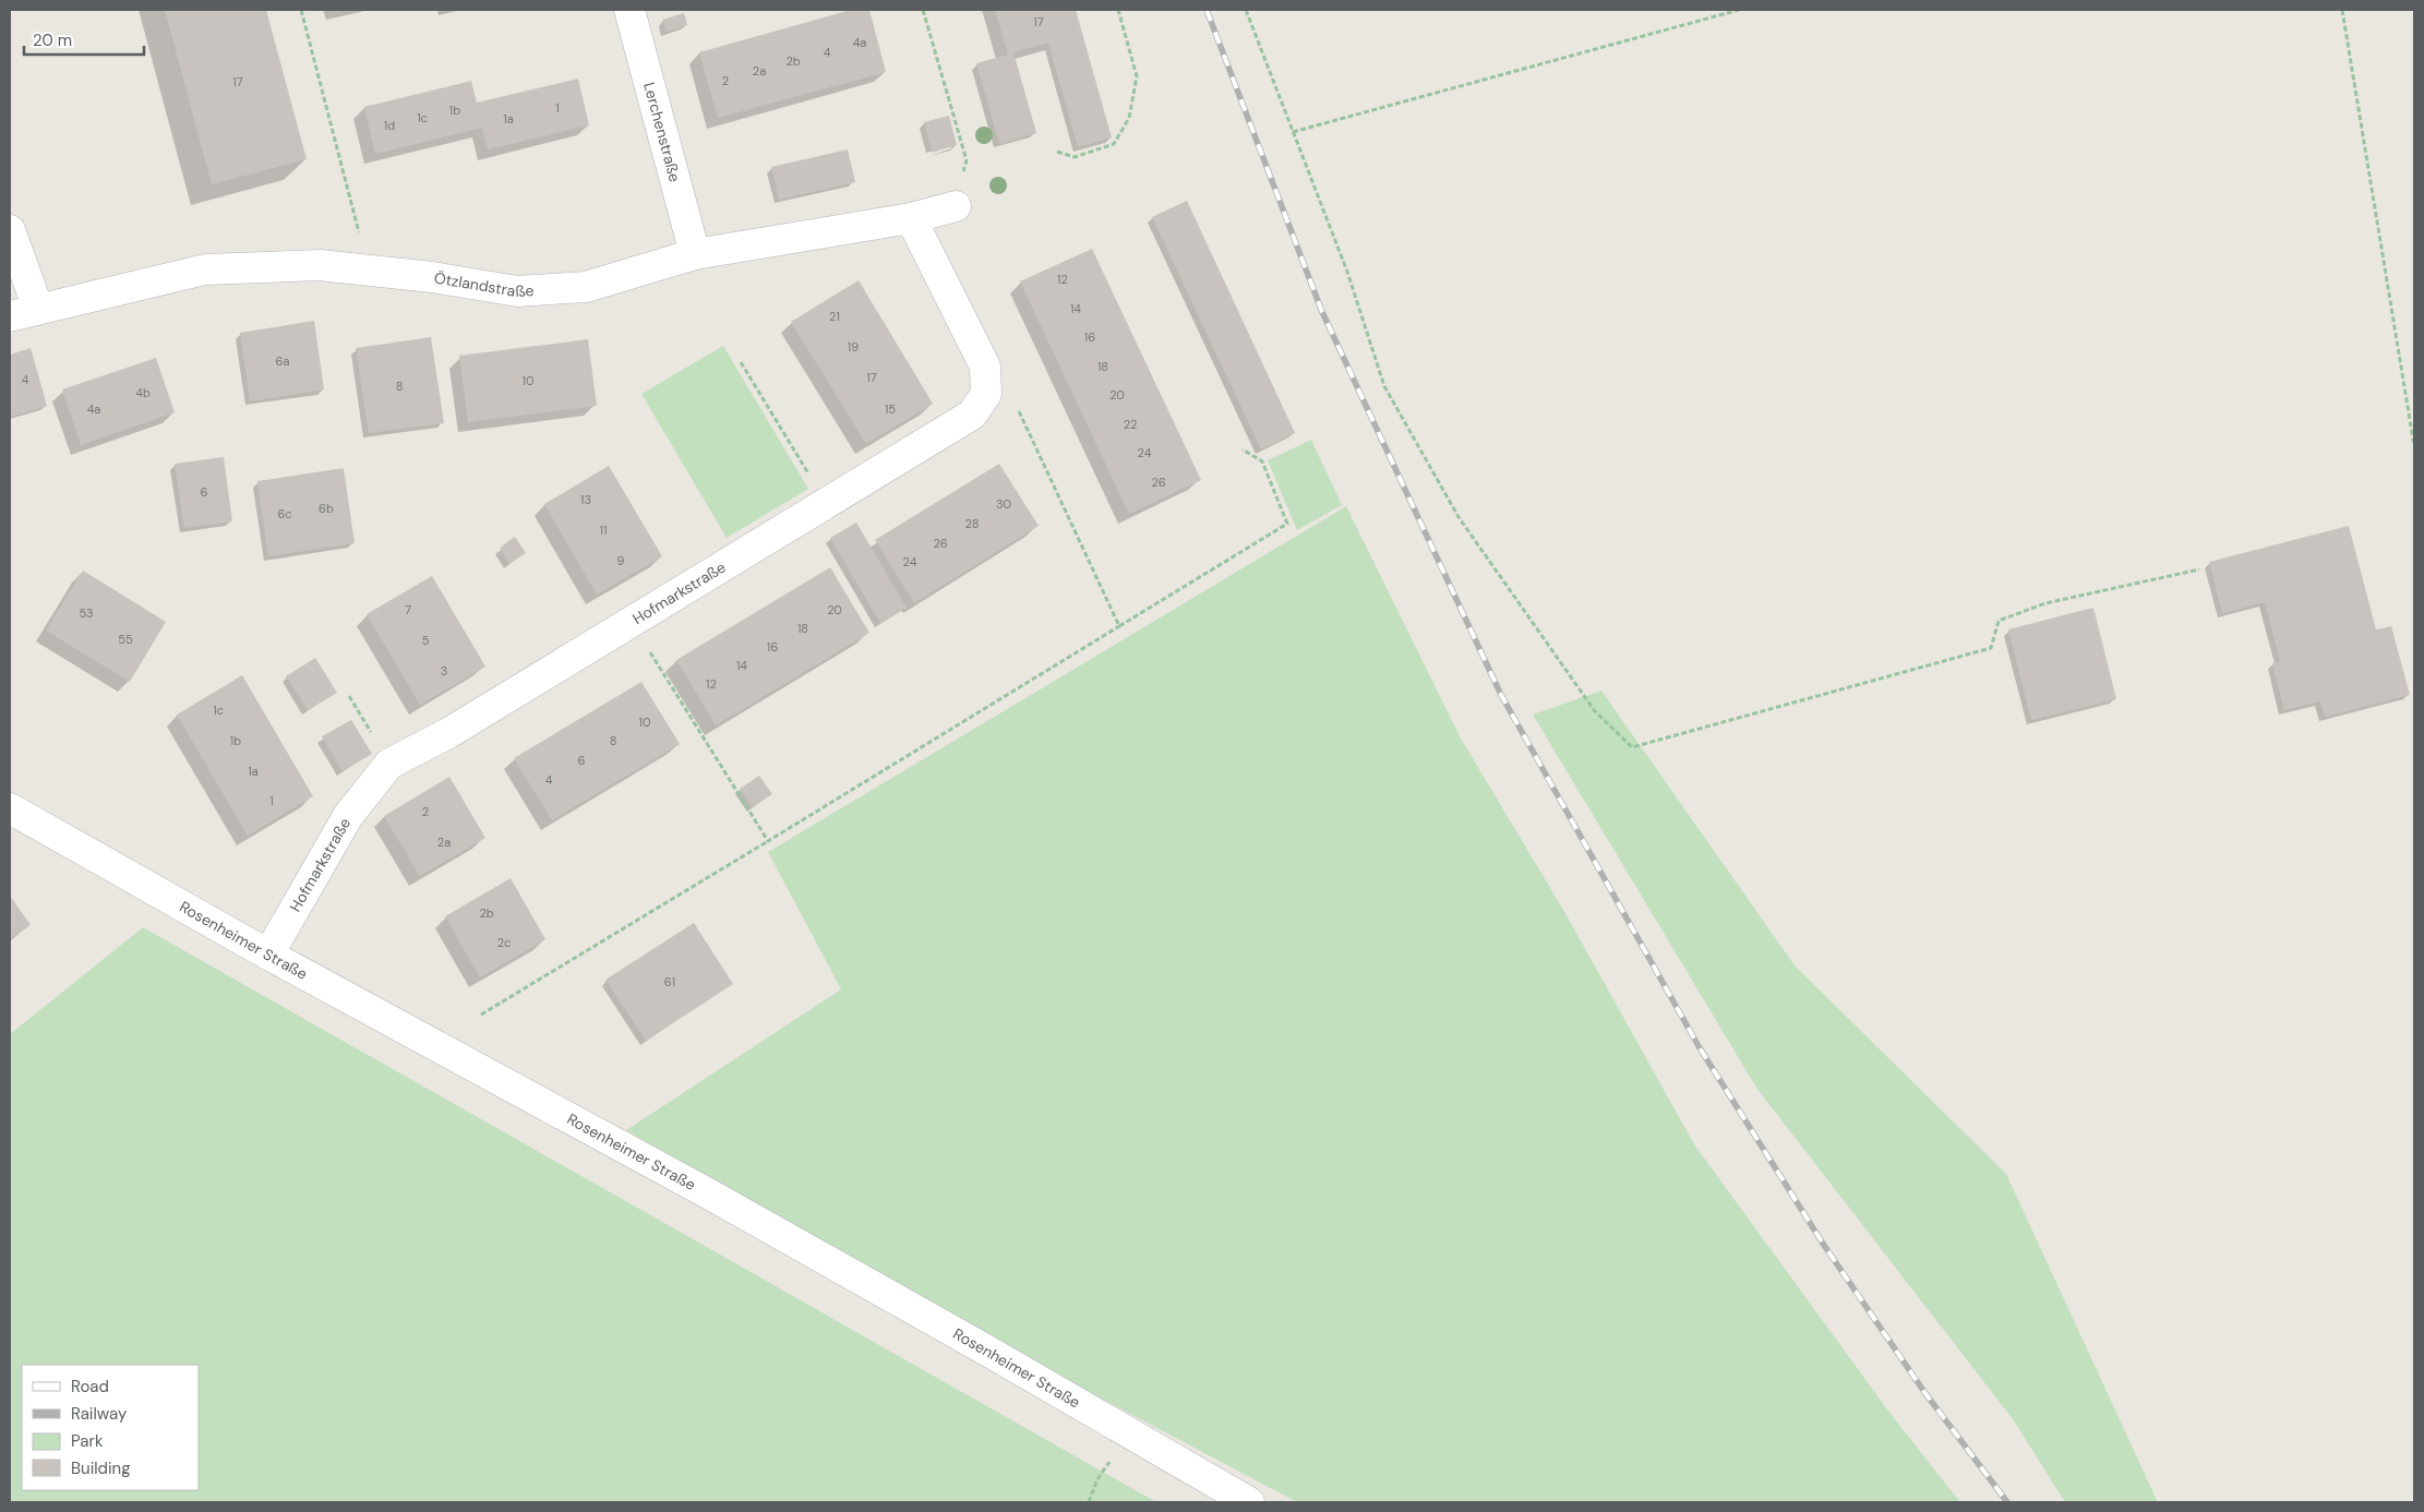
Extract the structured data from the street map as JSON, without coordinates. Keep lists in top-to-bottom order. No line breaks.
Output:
{"streets":{"street":["Lerchenstraße","Ötzlandstraße","Hofmarkstraße","Rosenheimer Straße"]},"crossings":[["Lerchenstraße","Ötzlandstraße"],["Hofmarkstraße","Rosenheimer Straße"]],"house_numbers":["17","4a","4","2b","2a","2","17","1","1b","1c","1a","1d","12","14","21","16","19","6a","18","17","4","10","8","4b","20","4a","15","22","24","26","6","13","30","6b","6c","28","11","26","9","24","7","20","53","18","55","5","16","14","3","12","1c","10","1b","8","6","1a","4","1","2","2a","2b","2c","61"],"legend":["Road","Railway","Park","Building"],"scale_bar":"20 m"}
